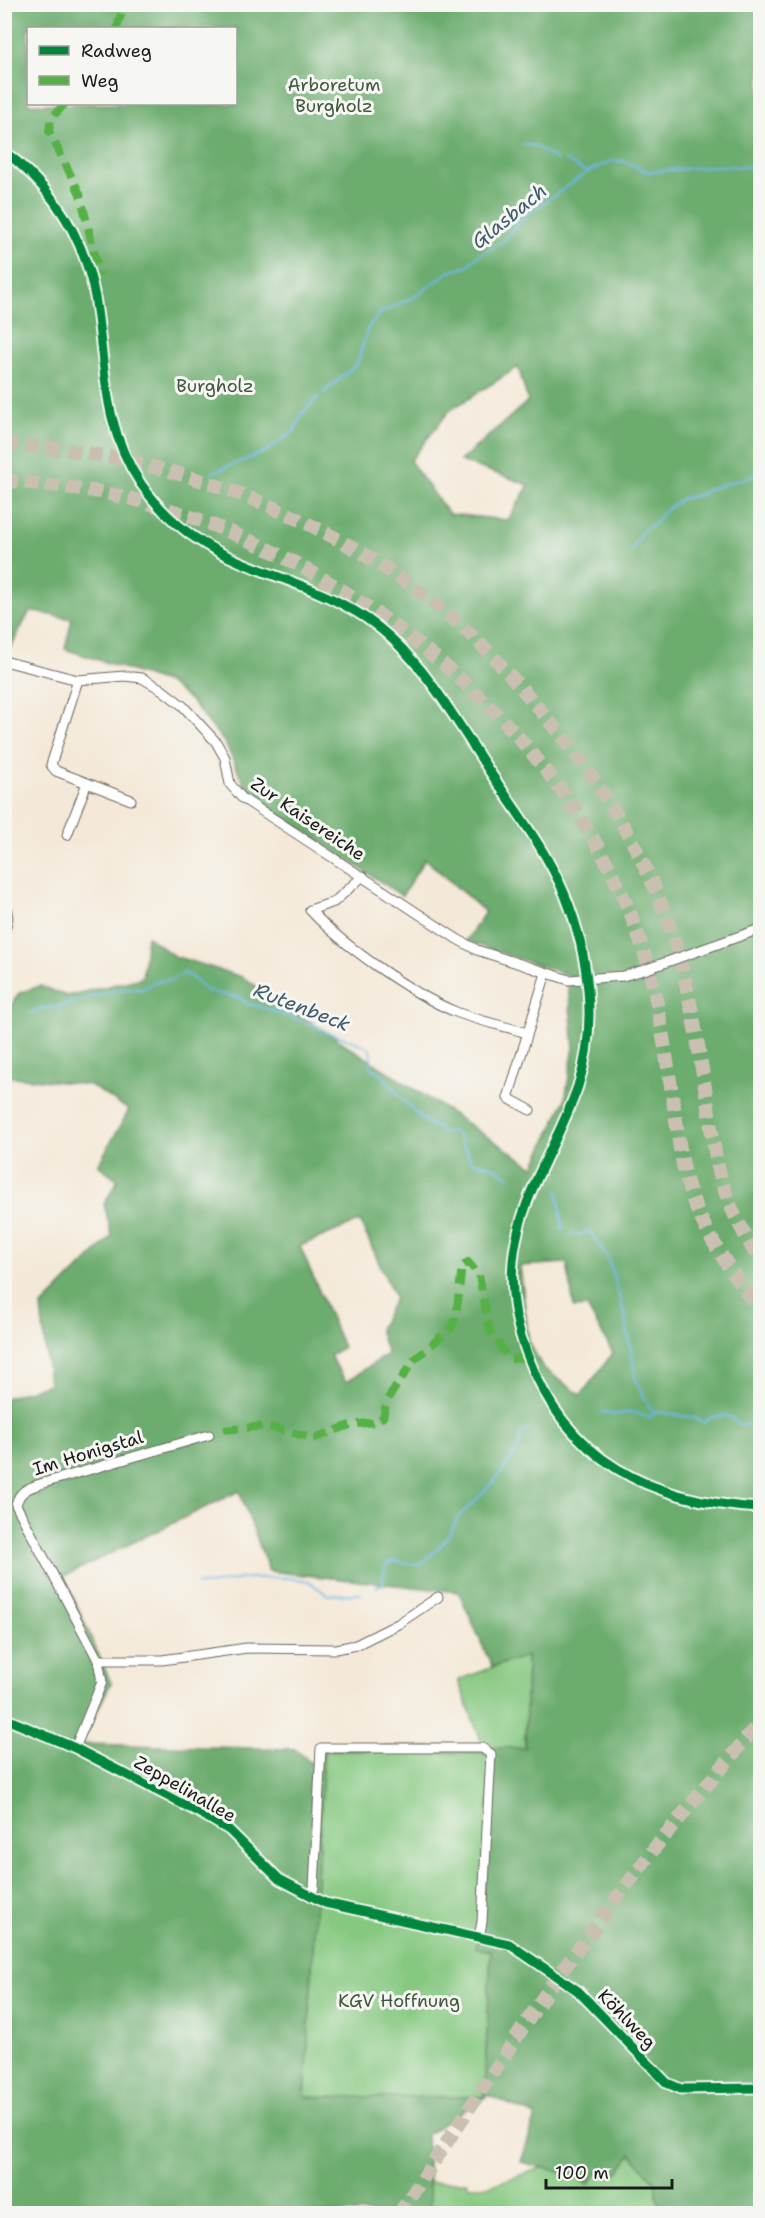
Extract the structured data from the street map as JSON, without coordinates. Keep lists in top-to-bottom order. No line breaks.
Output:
{"streets":{"street":["Zur Kaisereiche","Im Honigstal","Zeppelinallee","Köhlweg"]},"crossings":[["Im Honigstal","Zeppelinallee"],["Zeppelinallee","Köhlweg"]],"water":["Glasbach","Rutenbeck"],"parks":["Arboretum Burgholz","Burgholz","KGV Hoffnung"],"legend":["Radweg","Weg"],"scale_bar":"100 m"}
